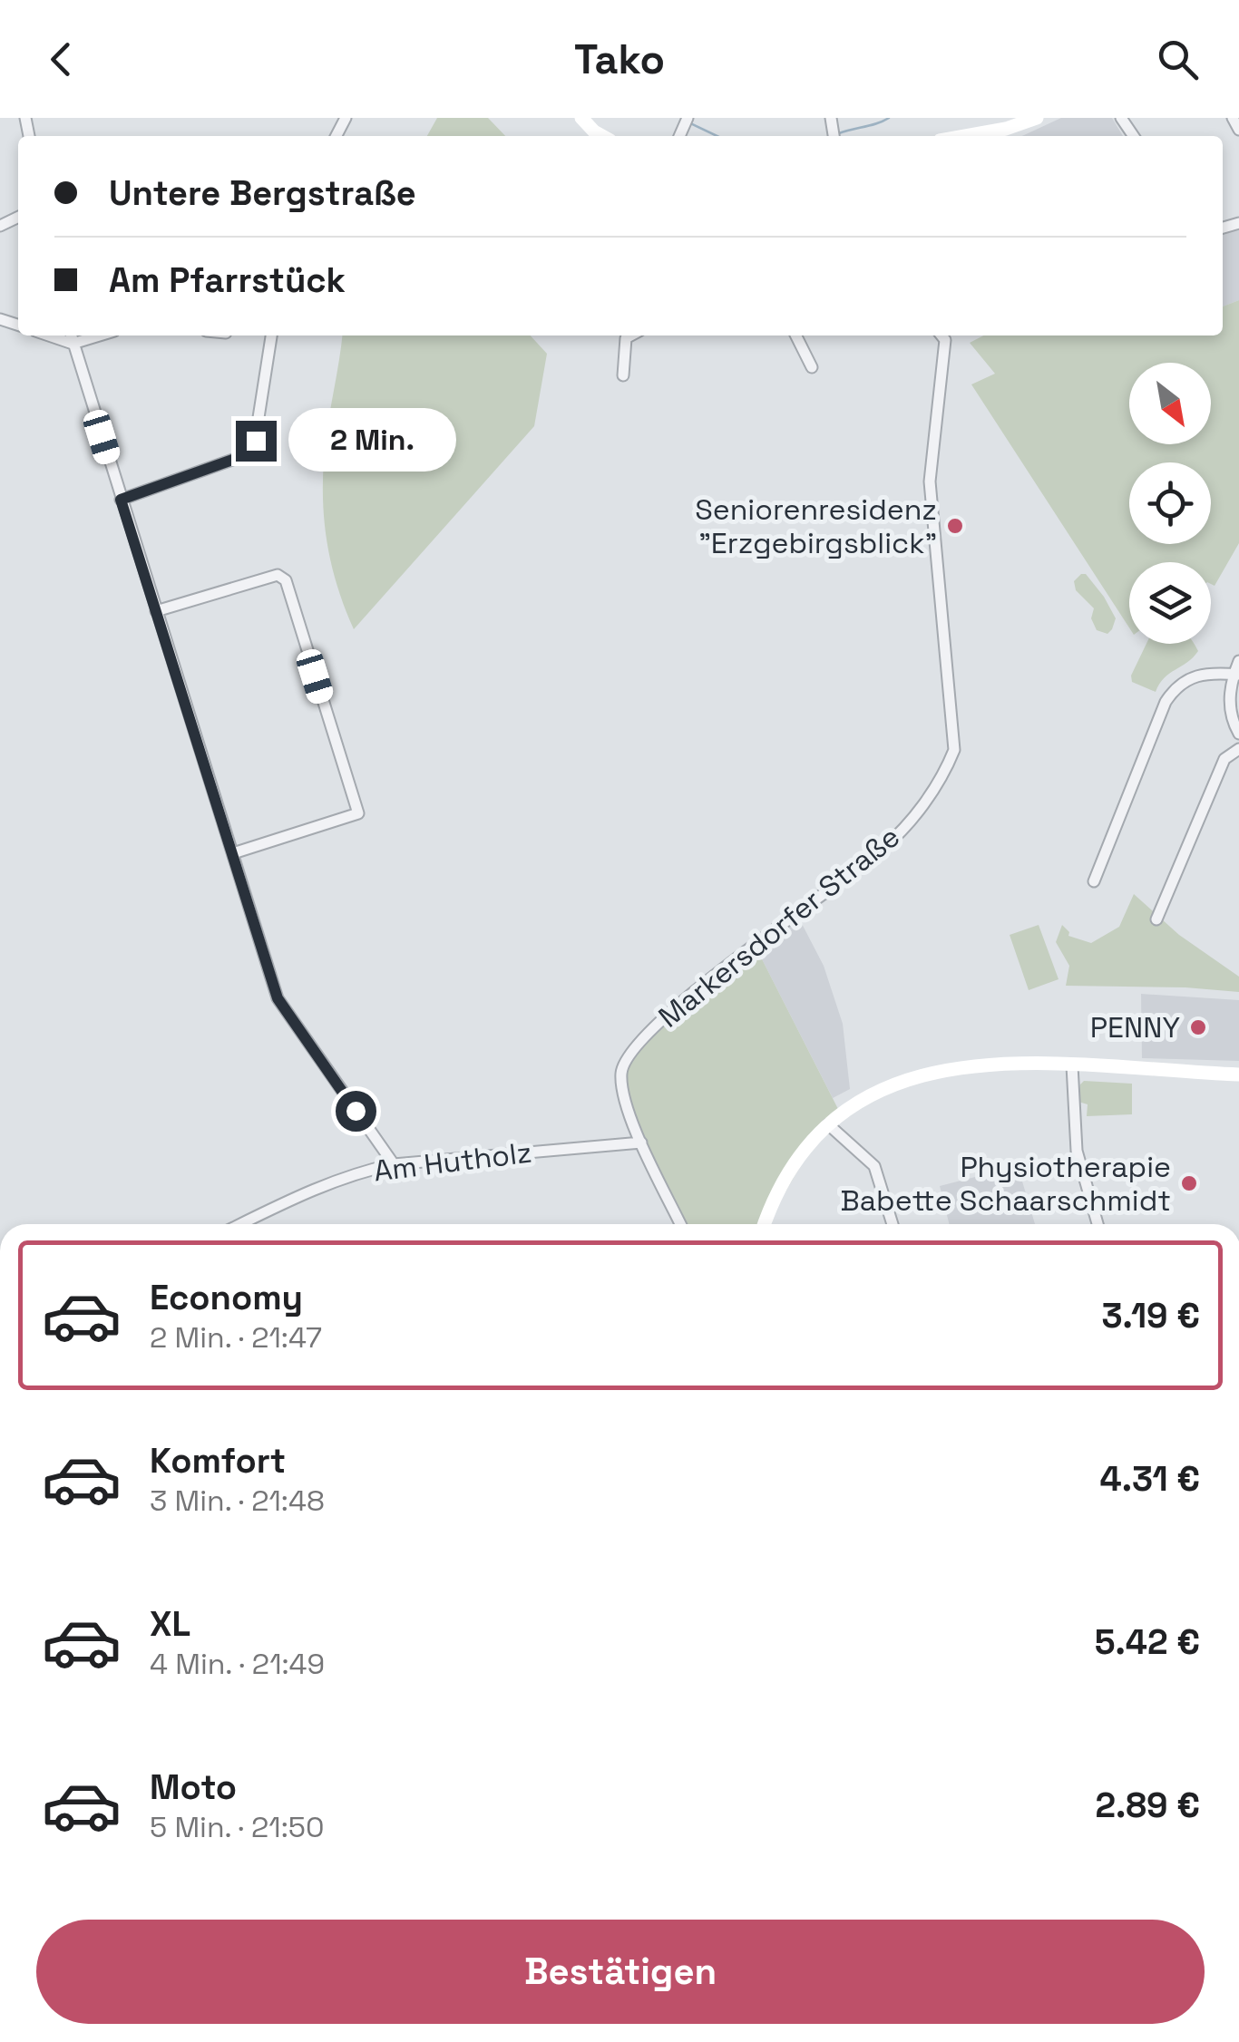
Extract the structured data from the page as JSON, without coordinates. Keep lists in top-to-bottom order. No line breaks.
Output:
{"streets":{"street":["Markersdorfer Straße","Am Hutholz"]},"crossings":[["Markersdorfer Straße","Am Hutholz"]],"places":["Seniorenresidenz \"Erzgebirgsblick\"","PENNY","Physiotherapie Babette Schaarschmidt"],"north":"bottom right","page":{"header":"Tako","banner":["Untere Bergstraße","Am Pfarrstück"],"bubble":"2 Min.","list":[{"name":"Economy","note":"2 Min. · 21:47","value":"3.19 €"},{"name":"Komfort","note":"3 Min. · 21:48","value":"4.31 €"},{"name":"XL","note":"4 Min. · 21:49","value":"5.42 €"},{"name":"Moto","note":"5 Min. · 21:50","value":"2.89 €"}],"buttons":"Bestätigen"}}
